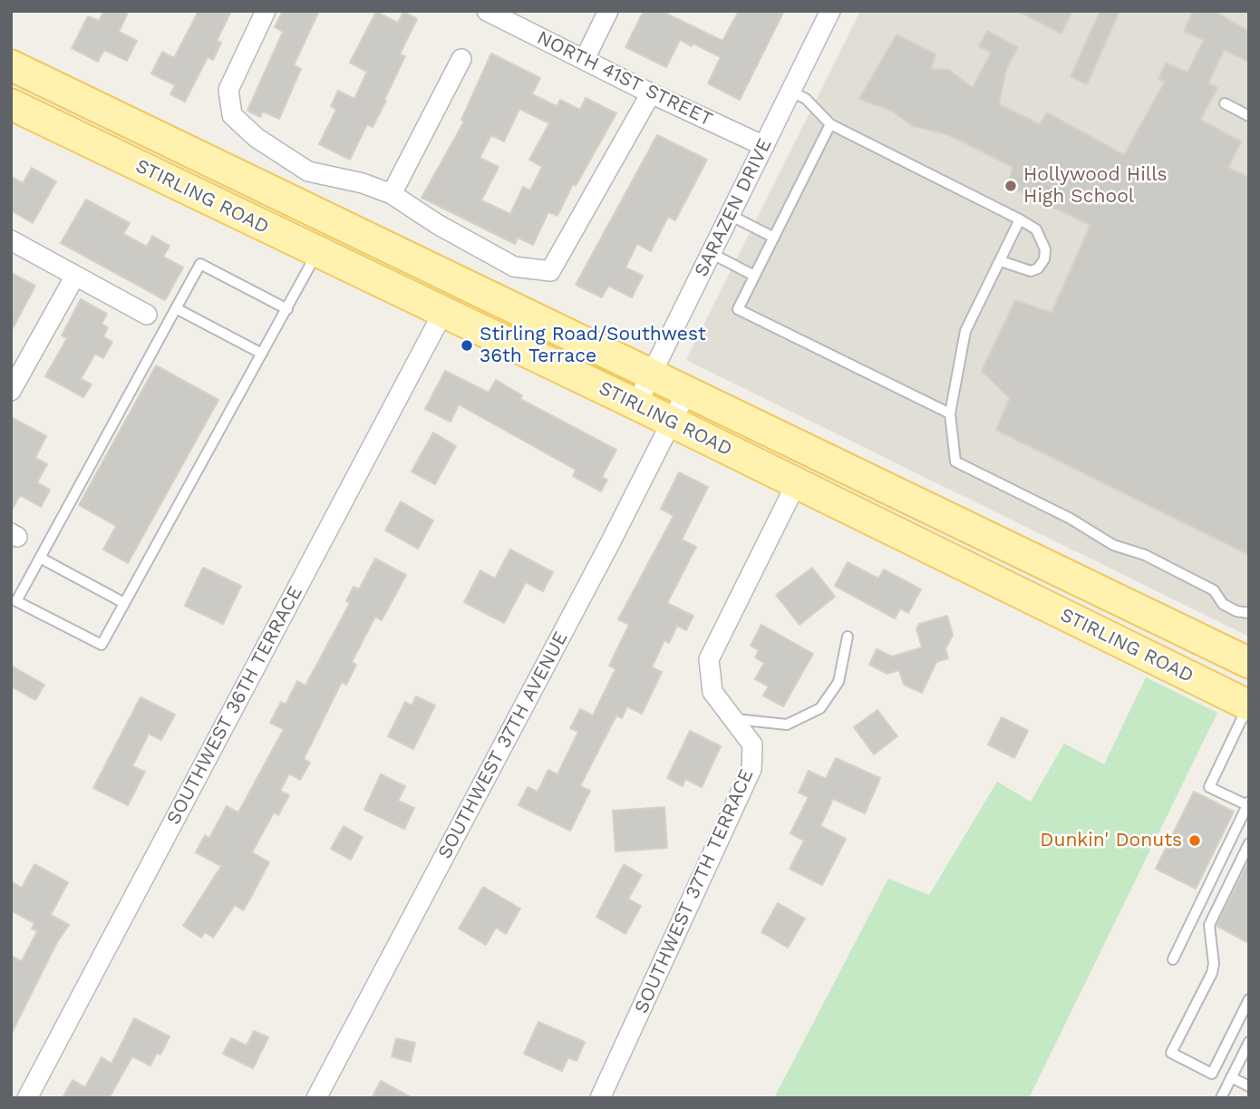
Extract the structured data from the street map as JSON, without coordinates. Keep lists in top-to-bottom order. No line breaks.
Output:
{"streets":{"main road":["STIRLING ROAD"],"street":["NORTH 41ST STREET","SARAZEN DRIVE","SOUTHWEST 36TH TERRACE","SOUTHWEST 37TH AVENUE","SOUTHWEST 37TH TERRACE"]},"crossings":[["NORTH 41ST STREET","SARAZEN DRIVE"],["STIRLING ROAD","SARAZEN DRIVE"],["STIRLING ROAD","SOUTHWEST 36TH TERRACE"],["STIRLING ROAD","SOUTHWEST 37TH AVENUE"],["STIRLING ROAD","SOUTHWEST 37TH TERRACE"]],"places":["Hollywood Hills High School","Stirling Road/Southwest 36th Terrace","Dunkin' Donuts"]}
